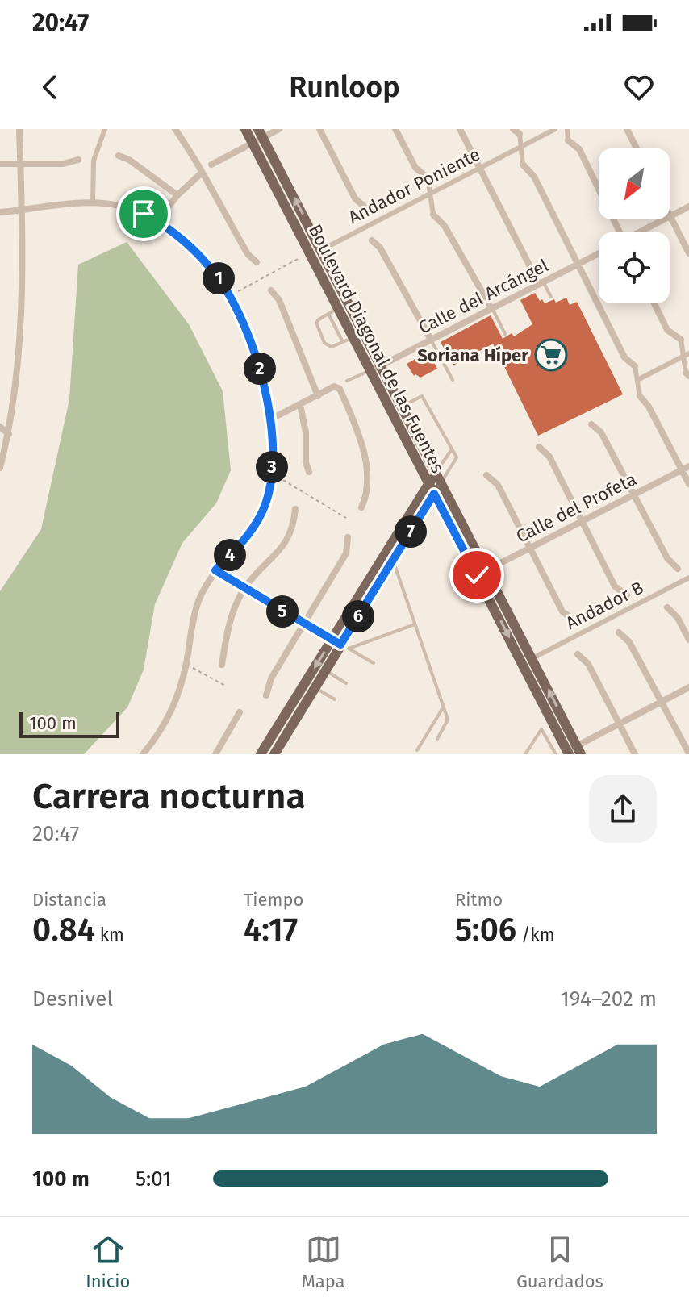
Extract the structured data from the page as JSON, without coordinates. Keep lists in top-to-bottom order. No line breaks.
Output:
{"streets":{"main road":["Boulevard Diagonal de las Fuentes"],"street":["Andador Poniente","Calle del Arcángel","Calle del Profeta","Andador B"]},"crossings":[["Andador Poniente","Boulevard Diagonal de las Fuentes"],["Calle del Arcángel","Boulevard Diagonal de las Fuentes"],["Boulevard Diagonal de las Fuentes","Calle del Profeta"],["Boulevard Diagonal de las Fuentes","Andador B"]],"places":{"supermarket":["Soriana Híper"]},"scale_bar":"100 m","north":"bottom left","page":{"status":"20:47","header":"Runloop","pins":["1","2","3","7","4","5","6"],"scale":"100 m","heading":["Carrera nocturna","20:47"],"stats":[["Distancia","0.84 km"],["Tiempo","4:17"],["Ritmo","5:06 /km"]],"chart":["Desnivel","194–202 m"],"list":[{"name":"100 m","note":"5:01"}],"tabs":["Inicio","Mapa","Guardados"]}}
